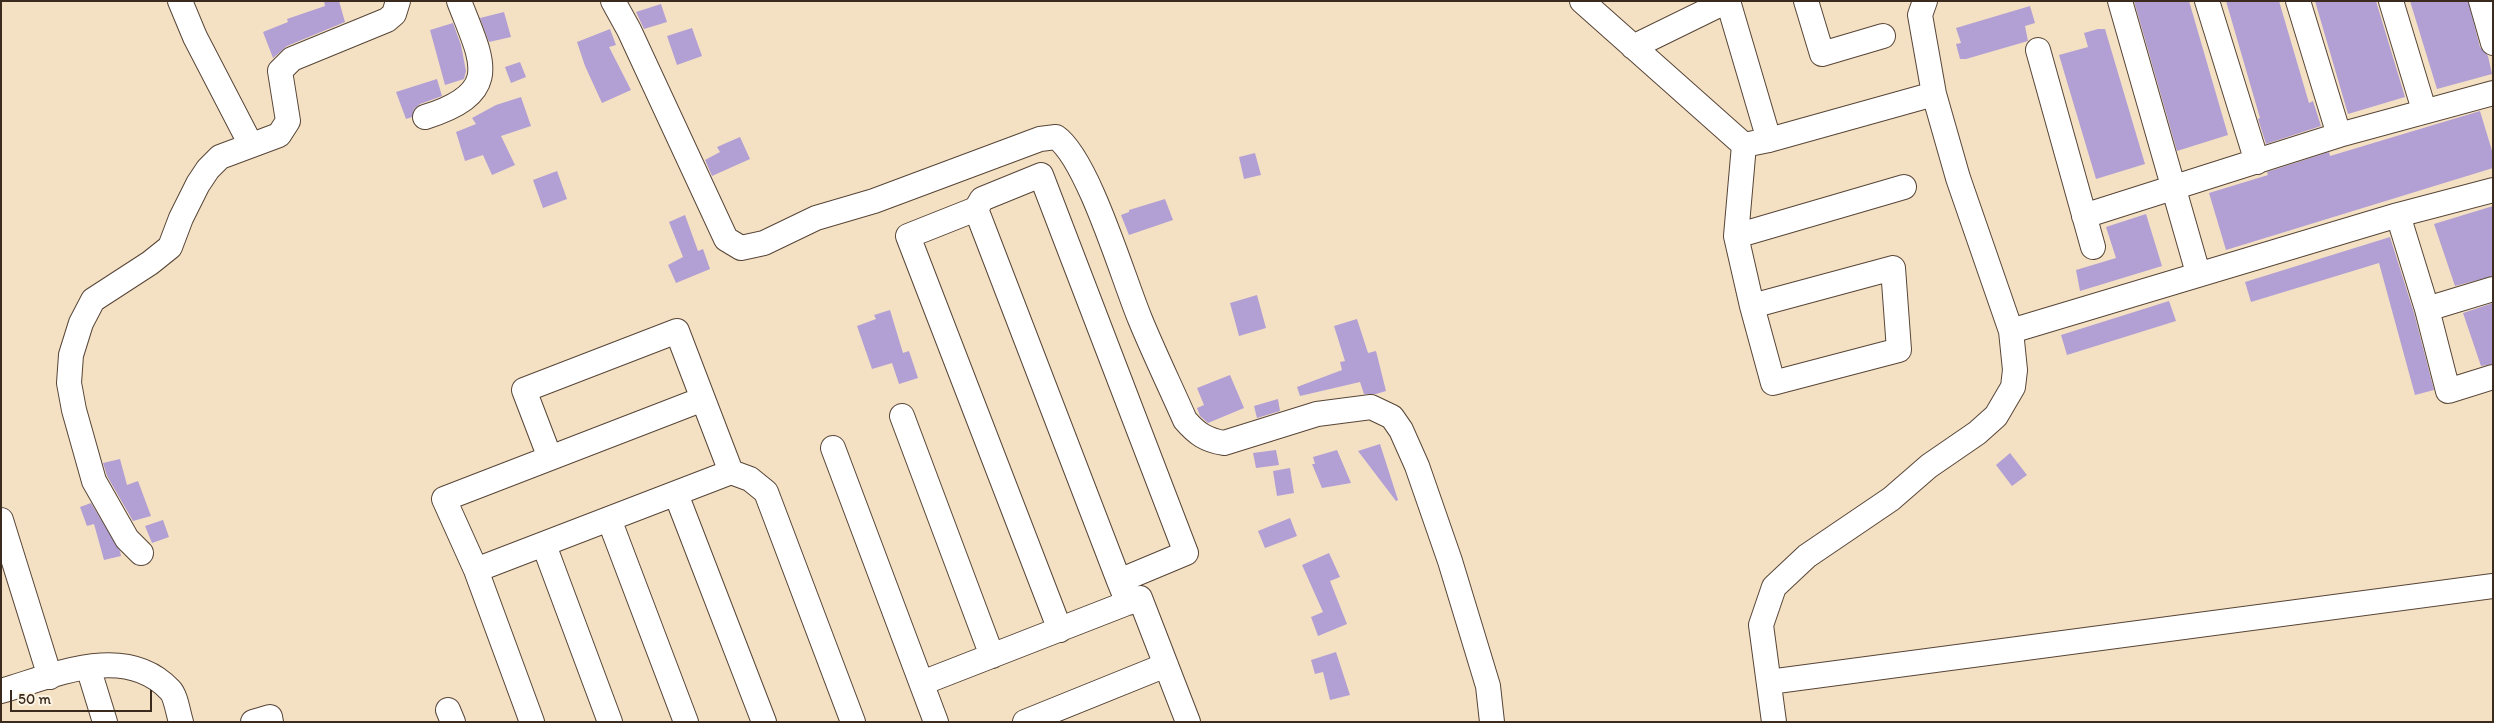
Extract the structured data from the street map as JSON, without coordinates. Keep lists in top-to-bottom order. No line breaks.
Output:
{"scale_bar":"50 m"}
